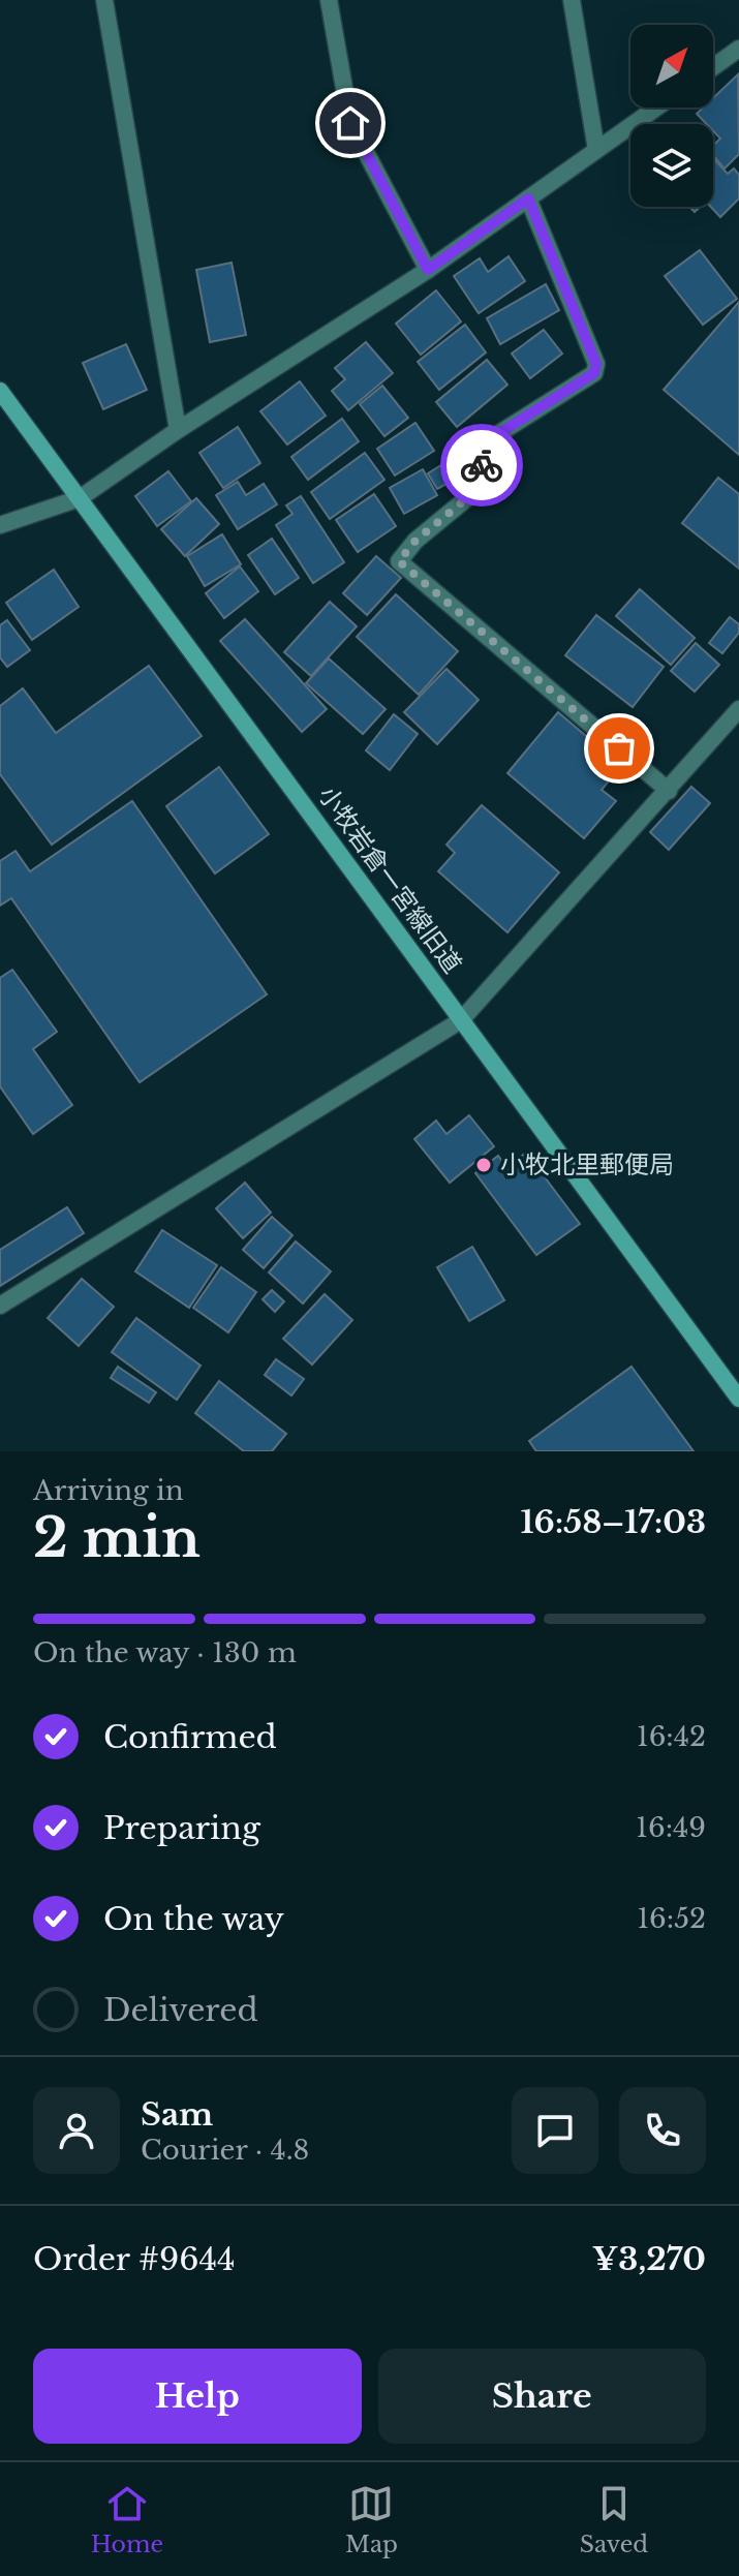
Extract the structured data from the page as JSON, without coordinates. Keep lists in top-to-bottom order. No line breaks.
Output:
{"streets":{"street":["小牧岩倉一宮線旧道"]},"places":["小牧北里郵便局"],"north":"top right","page":{"heading":["2 min","Arriving in","16:58–17:03"],"panel":["Sam","Courier · 4.8","Order #9644","¥3,270"],"bar":"On the way · 130 m","list":[["Confirmed","16:42"],["Preparing","16:49"],["On the way","16:52"],"Delivered"],"buttons":["Help","Share"],"tabs":["Home","Map","Saved"]}}
